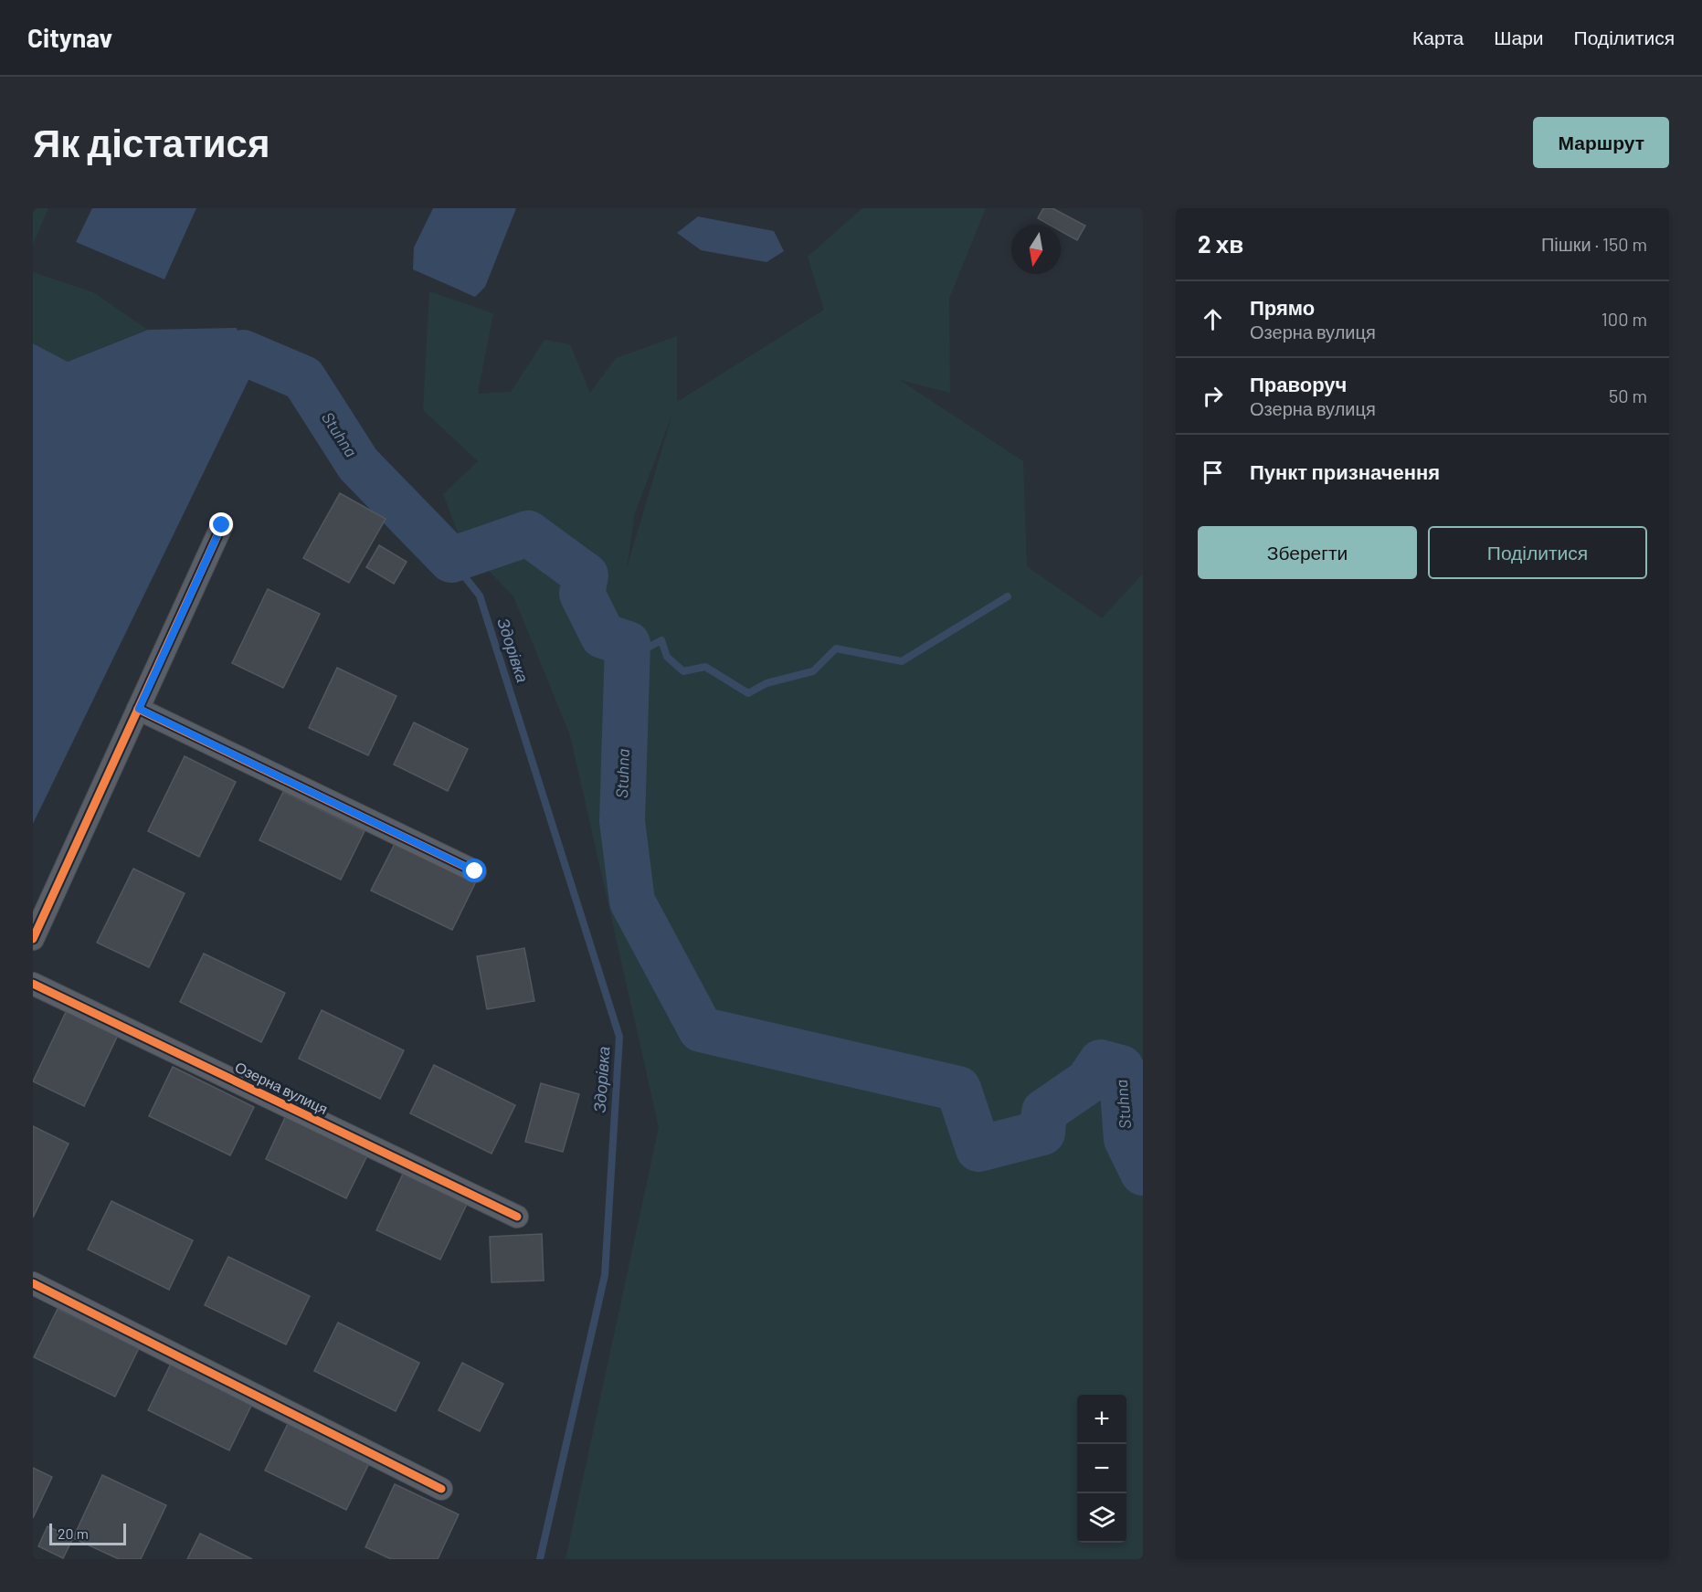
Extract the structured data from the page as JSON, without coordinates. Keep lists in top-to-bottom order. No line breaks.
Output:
{"streets":{"street":["Озерна вулиця"]},"water":["Stuhna","Здорівка"],"scale_bar":"20 m","north":"bottom","page":{"header":"Citynav","nav":["Карта","Шари","Поділитися"],"buttons":["Маршрут",["Зберегти","Поділитися"]],"title":"Як дістатися","heading":["2 хв","Пішки · 150 m"],"list":[["Прямо","Озерна вулиця","100 m"],["Праворуч","Озерна вулиця","50 m"],"Пункт призначення"],"map_buttons":["+","−"],"scale":"20 m"}}
